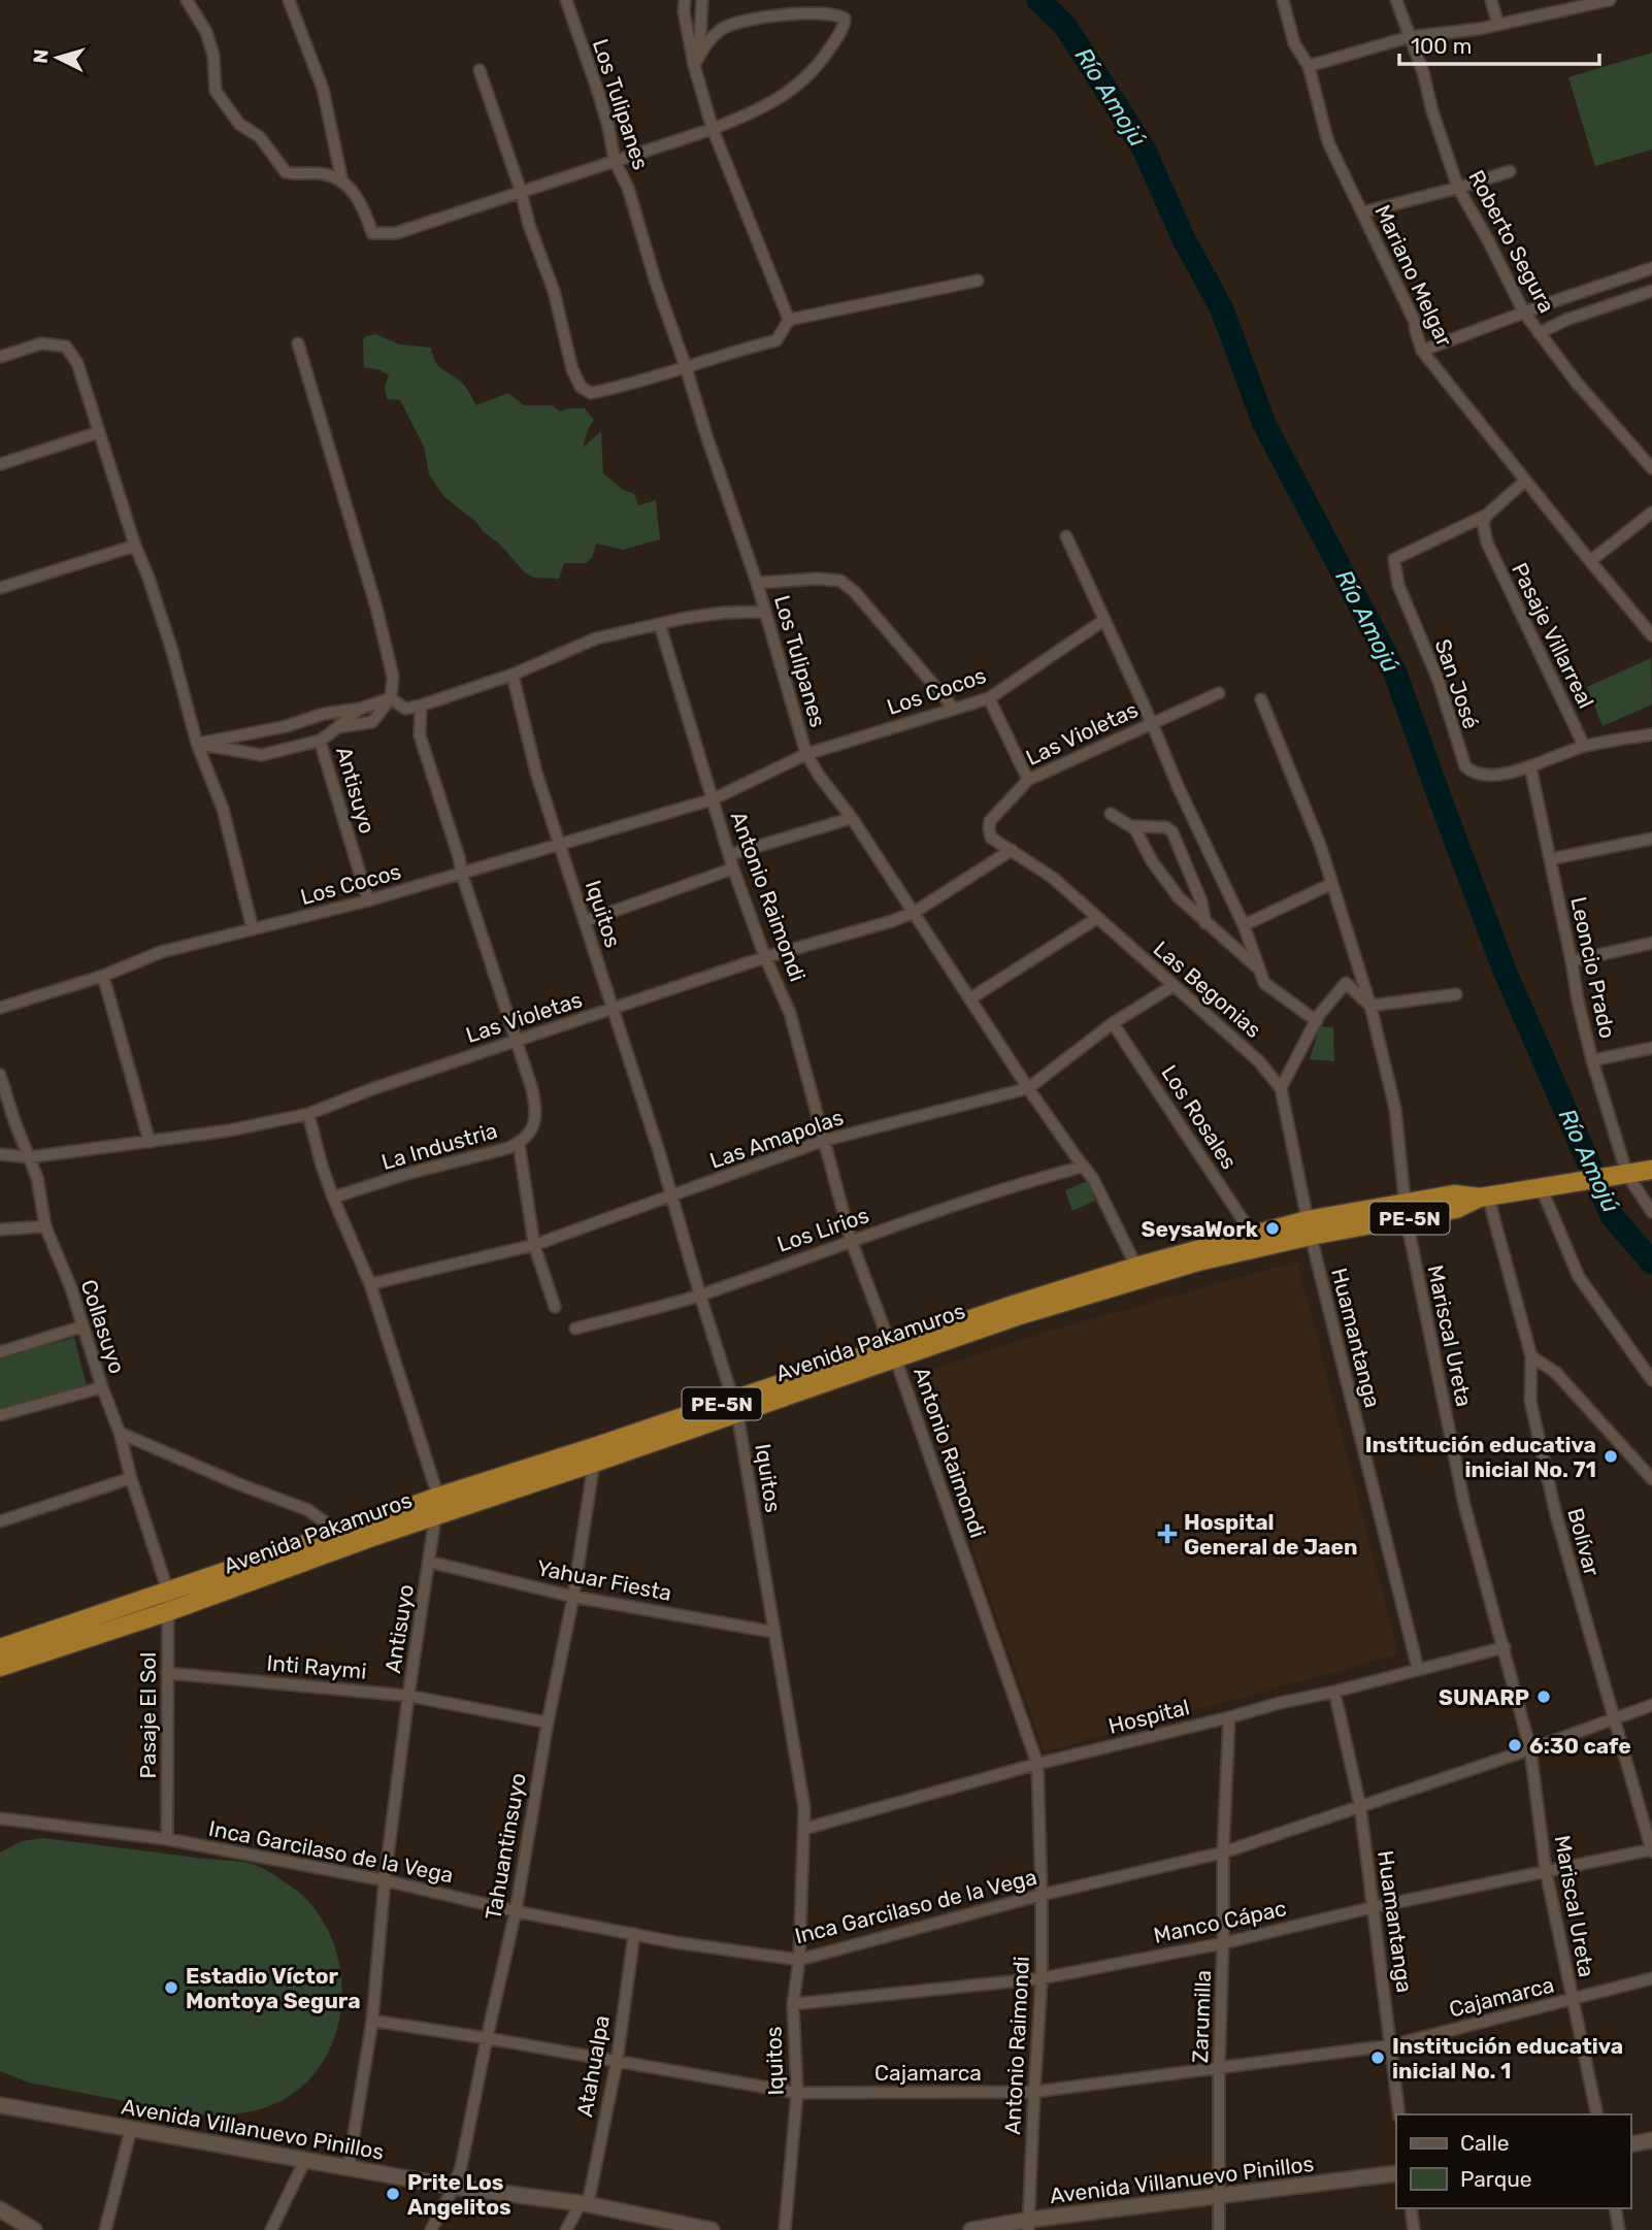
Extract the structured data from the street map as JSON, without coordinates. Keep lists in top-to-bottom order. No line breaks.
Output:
{"streets":{"highway":["PE-5N","Avenida Pakamuros"],"street":["Los Tulipanes","Roberto Segura","Mariano Melgar","Pasaje Villarreal","San José","Los Cocos","Las Violetas","Antisuyo","Antonio Raimondi","Iquitos","Leoncio Prado","Las Begonias","Los Rosales","Las Amapolas","La Industria","Los Lirios","Collasuyo","Mariscal Ureta","Huamantanga","Bolívar","Yahuar Fiesta","Inti Raymi","Pasaje El Sol","Hospital","Tahuantinsuyo","Inca Garcilaso de la Vega","Manco Cápac","Cajamarca","Zarumilla","Atahualpa","Avenida Villanuevo Pinillos"]},"crossings":[["Los Tulipanes","Los Cocos"],["Los Tulipanes","Las Violetas"],["Los Tulipanes","Las Amapolas"],["Los Tulipanes","Los Lirios"],["Los Tulipanes","Avenida Pakamuros"],["Pasaje Villarreal","San José"],["San José","Leoncio Prado"],["Los Cocos","Antisuyo"],["Los Cocos","Antonio Raimondi"],["Los Cocos","Iquitos"],["Las Violetas","Antisuyo"],["Las Violetas","Antonio Raimondi"],["Las Violetas","Iquitos"],["Las Violetas","Las Begonias"],["Las Violetas","La Industria"],["Las Violetas","Collasuyo"],["Antisuyo","Las Amapolas"],["Antisuyo","La Industria"],["Antisuyo","Avenida Pakamuros"],["Antisuyo","Yahuar Fiesta"],["Antisuyo","Inti Raymi"],["Antisuyo","Inca Garcilaso de la Vega"],["Antisuyo","Cajamarca"],["Antisuyo","Avenida Villanuevo Pinillos"],["Antonio Raimondi","Las Amapolas"],["Antonio Raimondi","Los Lirios"],["Antonio Raimondi","Avenida Pakamuros"],["Antonio Raimondi","Hospital"],["Antonio Raimondi","Inca Garcilaso de la Vega"],["Antonio Raimondi","Manco Cápac"],["Antonio Raimondi","Cajamarca"],["Antonio Raimondi","Avenida Villanuevo Pinillos"],["Iquitos","Las Amapolas"],["Iquitos","Los Lirios"],["Iquitos","Avenida Pakamuros"],["Iquitos","Yahuar Fiesta"],["Iquitos","Hospital"],["Iquitos","Inca Garcilaso de la Vega"],["Iquitos","Manco Cápac"],["Iquitos","Cajamarca"],["Leoncio Prado","PE-5N"],["Leoncio Prado","Avenida Pakamuros"],["Las Begonias","Las Amapolas"],["Las Begonias","Huamantanga"],["Las Begonias","Avenida Pakamuros"],["Los Rosales","Las Amapolas"],["Los Rosales","Avenida Pakamuros"],["PE-5N","Avenida Pakamuros"],["Collasuyo","Avenida Pakamuros"],["Collasuyo","Pasaje El Sol"],["Mariscal Ureta","Avenida Pakamuros"],["Mariscal Ureta","Hospital"],["Mariscal Ureta","Inca Garcilaso de la Vega"],["Mariscal Ureta","Manco Cápac"],["Mariscal Ureta","Cajamarca"],["Huamantanga","Avenida Pakamuros"],["Huamantanga","Hospital"],["Huamantanga","Inca Garcilaso de la Vega"],["Huamantanga","Manco Cápac"],["Huamantanga","Cajamarca"],["Avenida Pakamuros","Bolívar"],["Avenida Pakamuros","Pasaje El Sol"],["Avenida Pakamuros","Tahuantinsuyo"],["Bolívar","Inca Garcilaso de la Vega"],["Bolívar","Manco Cápac"],["Yahuar Fiesta","Tahuantinsuyo"],["Inti Raymi","Pasaje El Sol"],["Inti Raymi","Tahuantinsuyo"],["Pasaje El Sol","Inca Garcilaso de la Vega"],["Hospital","Zarumilla"],["Tahuantinsuyo","Inca Garcilaso de la Vega"],["Tahuantinsuyo","Cajamarca"],["Tahuantinsuyo","Avenida Villanuevo Pinillos"],["Inca Garcilaso de la Vega","Zarumilla"],["Inca Garcilaso de la Vega","Atahualpa"],["Manco Cápac","Zarumilla"],["Cajamarca","Zarumilla"],["Cajamarca","Atahualpa"],["Zarumilla","Avenida Villanuevo Pinillos"],["Atahualpa","Avenida Villanuevo Pinillos"]],"water":["Río Amojú"],"places":{"other":["SeysaWork","Institución educativa inicial No. 71","SUNARP","6:30 cafe","Estadio Víctor Montoya Segura","Institución educativa inicial No. 1","Prite Los Angelitos"],"health":["Hospital General de Jaen"]},"legend":["Calle","Parque"],"scale_bar":"100 m","north":"left"}
